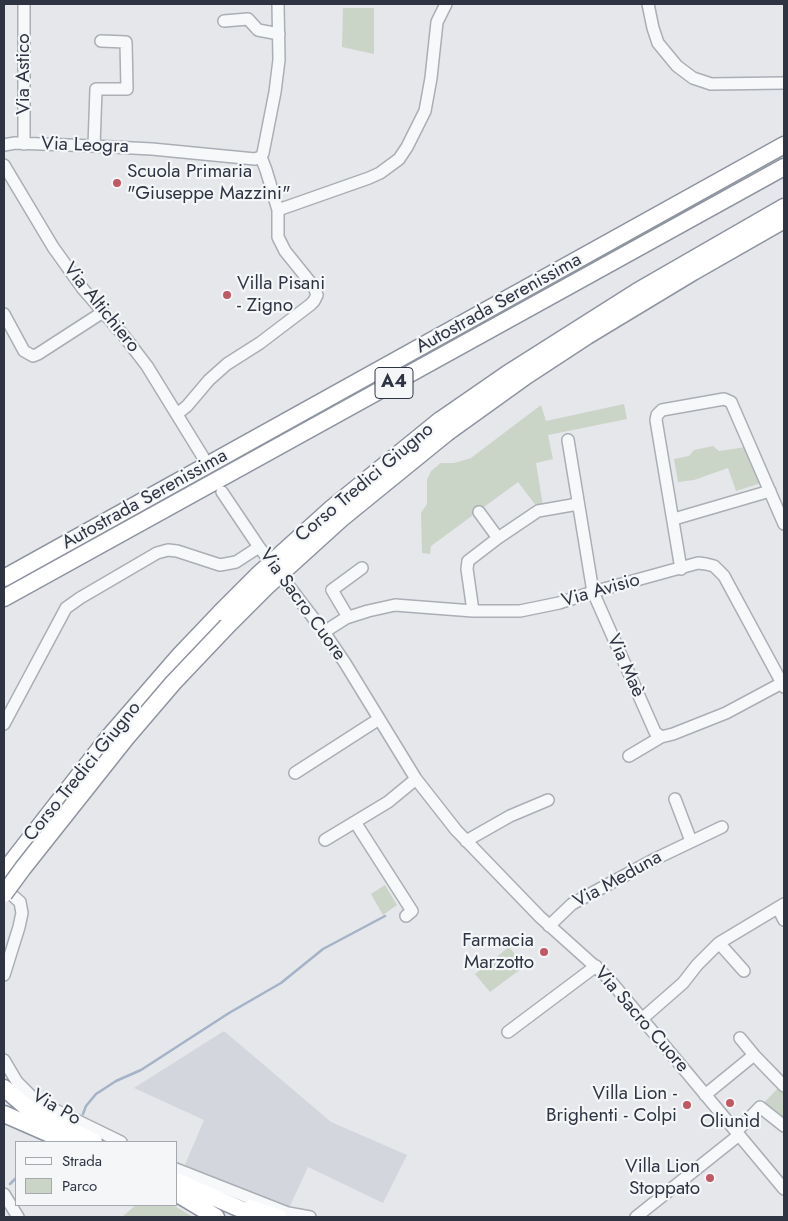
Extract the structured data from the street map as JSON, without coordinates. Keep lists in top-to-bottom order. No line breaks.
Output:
{"streets":{"highway":["Autostrada Serenissima","A4","Corso Tredici Giugno","Via Po"],"street":["Via Astico","Via Leogra","Via Altichiero","Via Avisio","Via Sacro Cuore","Via Maè","Via Meduna"]},"crossings":[["Via Astico","Via Leogra"],["Via Avisio","Via Sacro Cuore"],["Via Avisio","Via Maè"],["Via Sacro Cuore","Via Meduna"]],"places":["Scuola Primaria \"Giuseppe Mazzini\"","Villa Pisani - Zigno","Farmacia Marzotto","Oliunìd","Villa Lion - Brighenti - Colpi","Villa Lion Stoppato"],"legend":["Strada","Parco"]}
